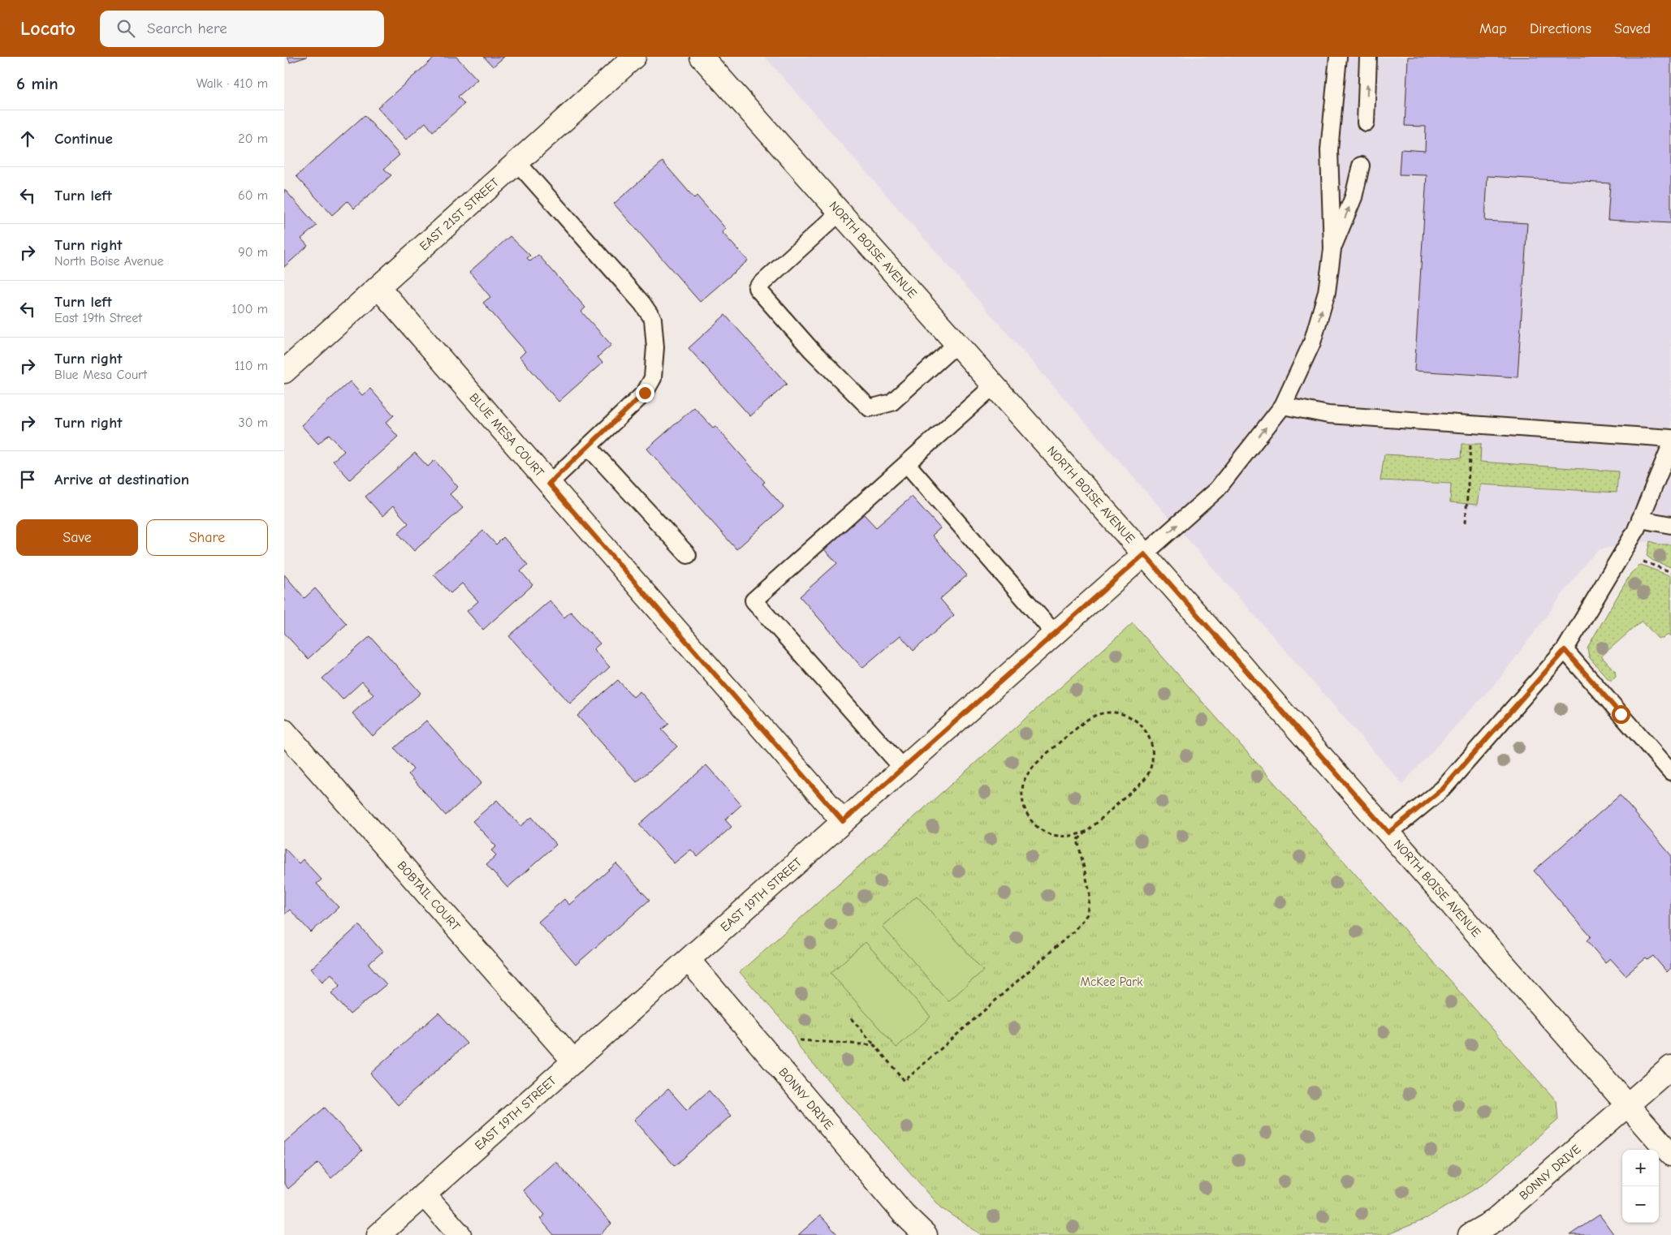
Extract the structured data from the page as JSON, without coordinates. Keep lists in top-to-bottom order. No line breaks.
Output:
{"streets":{"street":["EAST 21ST STREET","NORTH BOISE AVENUE","BLUE MESA COURT","EAST 19TH STREET","BOBTAIL COURT","BONNY DRIVE"]},"crossings":[["EAST 21ST STREET","BLUE MESA COURT"],["NORTH BOISE AVENUE","EAST 19TH STREET"],["NORTH BOISE AVENUE","BONNY DRIVE"],["BLUE MESA COURT","EAST 19TH STREET"],["EAST 19TH STREET","BOBTAIL COURT"],["EAST 19TH STREET","BONNY DRIVE"]],"parks":["McKee Park"],"page":{"header":"Locato","search":"Search here","nav":["Map","Directions","Saved"],"heading":["6 min","Walk · 410 m"],"list":[["Continue","20 m"],["Turn left","60 m"],["Turn right","North Boise Avenue","90 m"],["Turn left","East 19th Street","100 m"],["Turn right","Blue Mesa Court","110 m"],["Turn right","30 m"],"Arrive at destination"],"buttons":["Save","Share"],"map_buttons":["+","−"]}}
